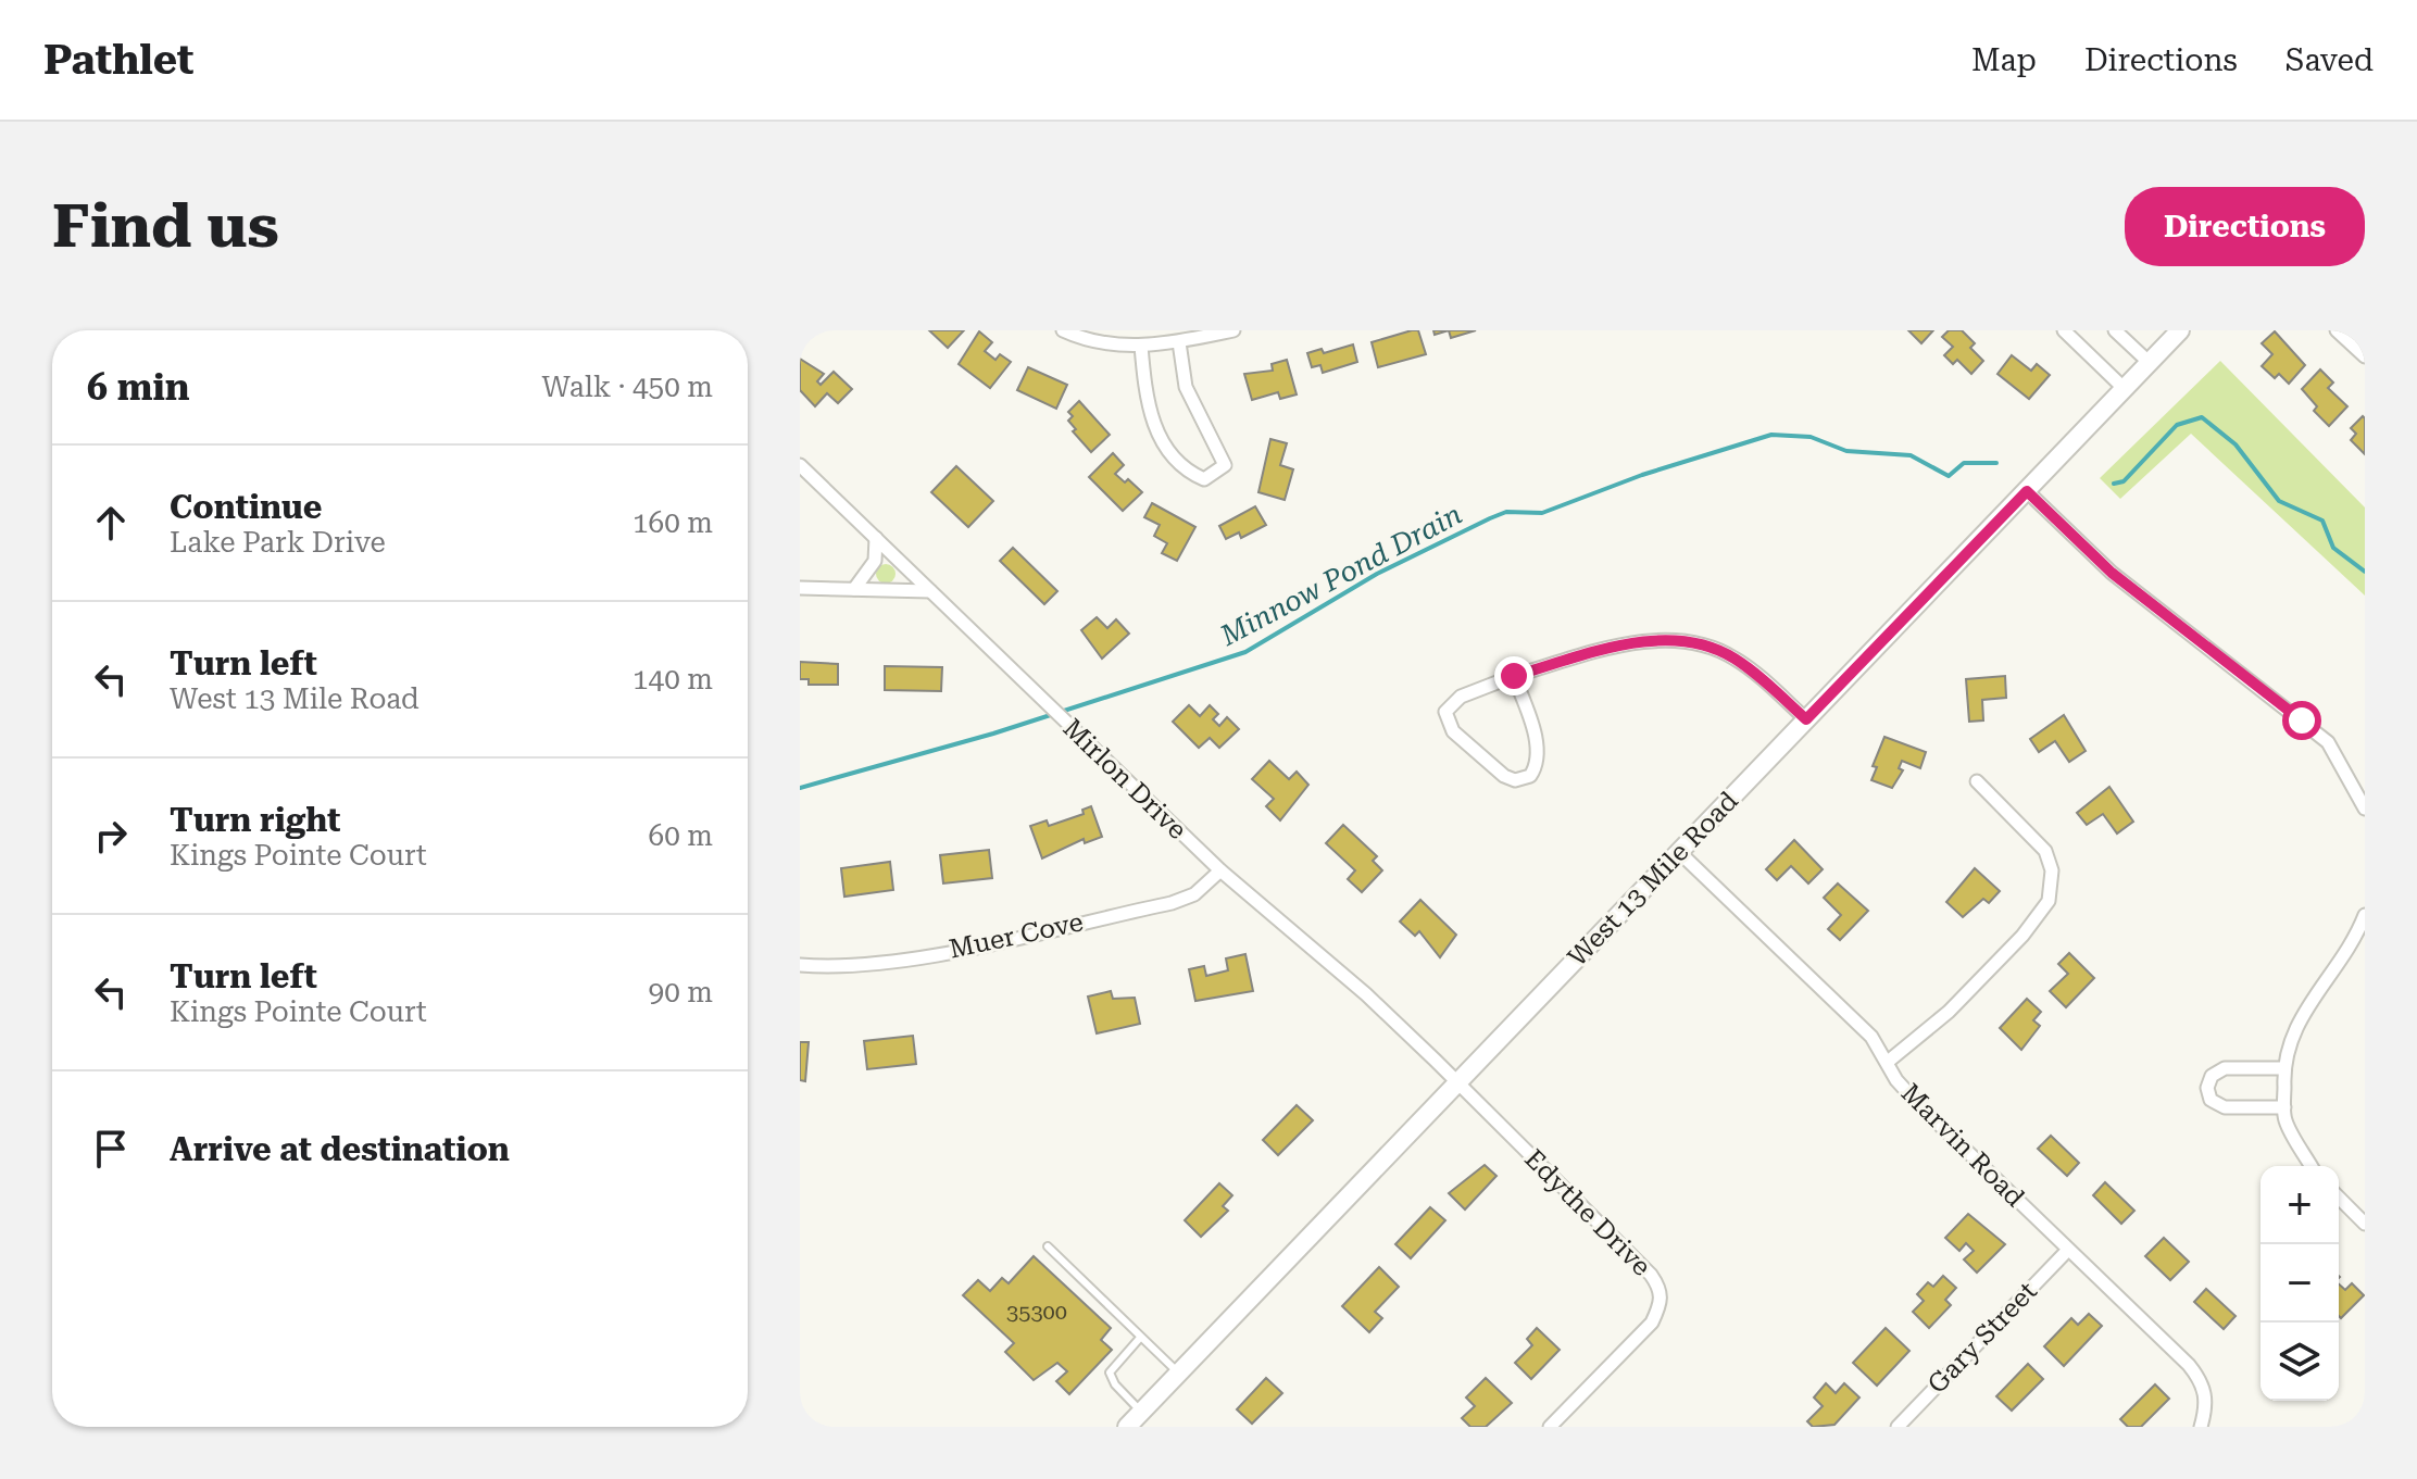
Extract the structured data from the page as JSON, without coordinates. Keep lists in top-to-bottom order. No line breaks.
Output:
{"streets":{"street":["Mirlon Drive","West 13 Mile Road","Muer Cove","Marvin Road","Edythe Drive","Gary Street"]},"crossings":[["Mirlon Drive","West 13 Mile Road"],["Mirlon Drive","Muer Cove"],["Mirlon Drive","Edythe Drive"],["West 13 Mile Road","Marvin Road"],["West 13 Mile Road","Edythe Drive"],["Marvin Road","Gary Street"]],"water":["Minnow Pond Drain"],"house_numbers":["35300"],"page":{"header":"Pathlet","nav":["Map","Directions","Saved"],"buttons":"Directions","title":"Find us","heading":["6 min","Walk · 450 m"],"list":[["Continue","Lake Park Drive","160 m"],["Turn left","West 13 Mile Road","140 m"],["Turn right","Kings Pointe Court","60 m"],["Turn left","Kings Pointe Court","90 m"],"Arrive at destination"],"map_buttons":["+","−"]}}
